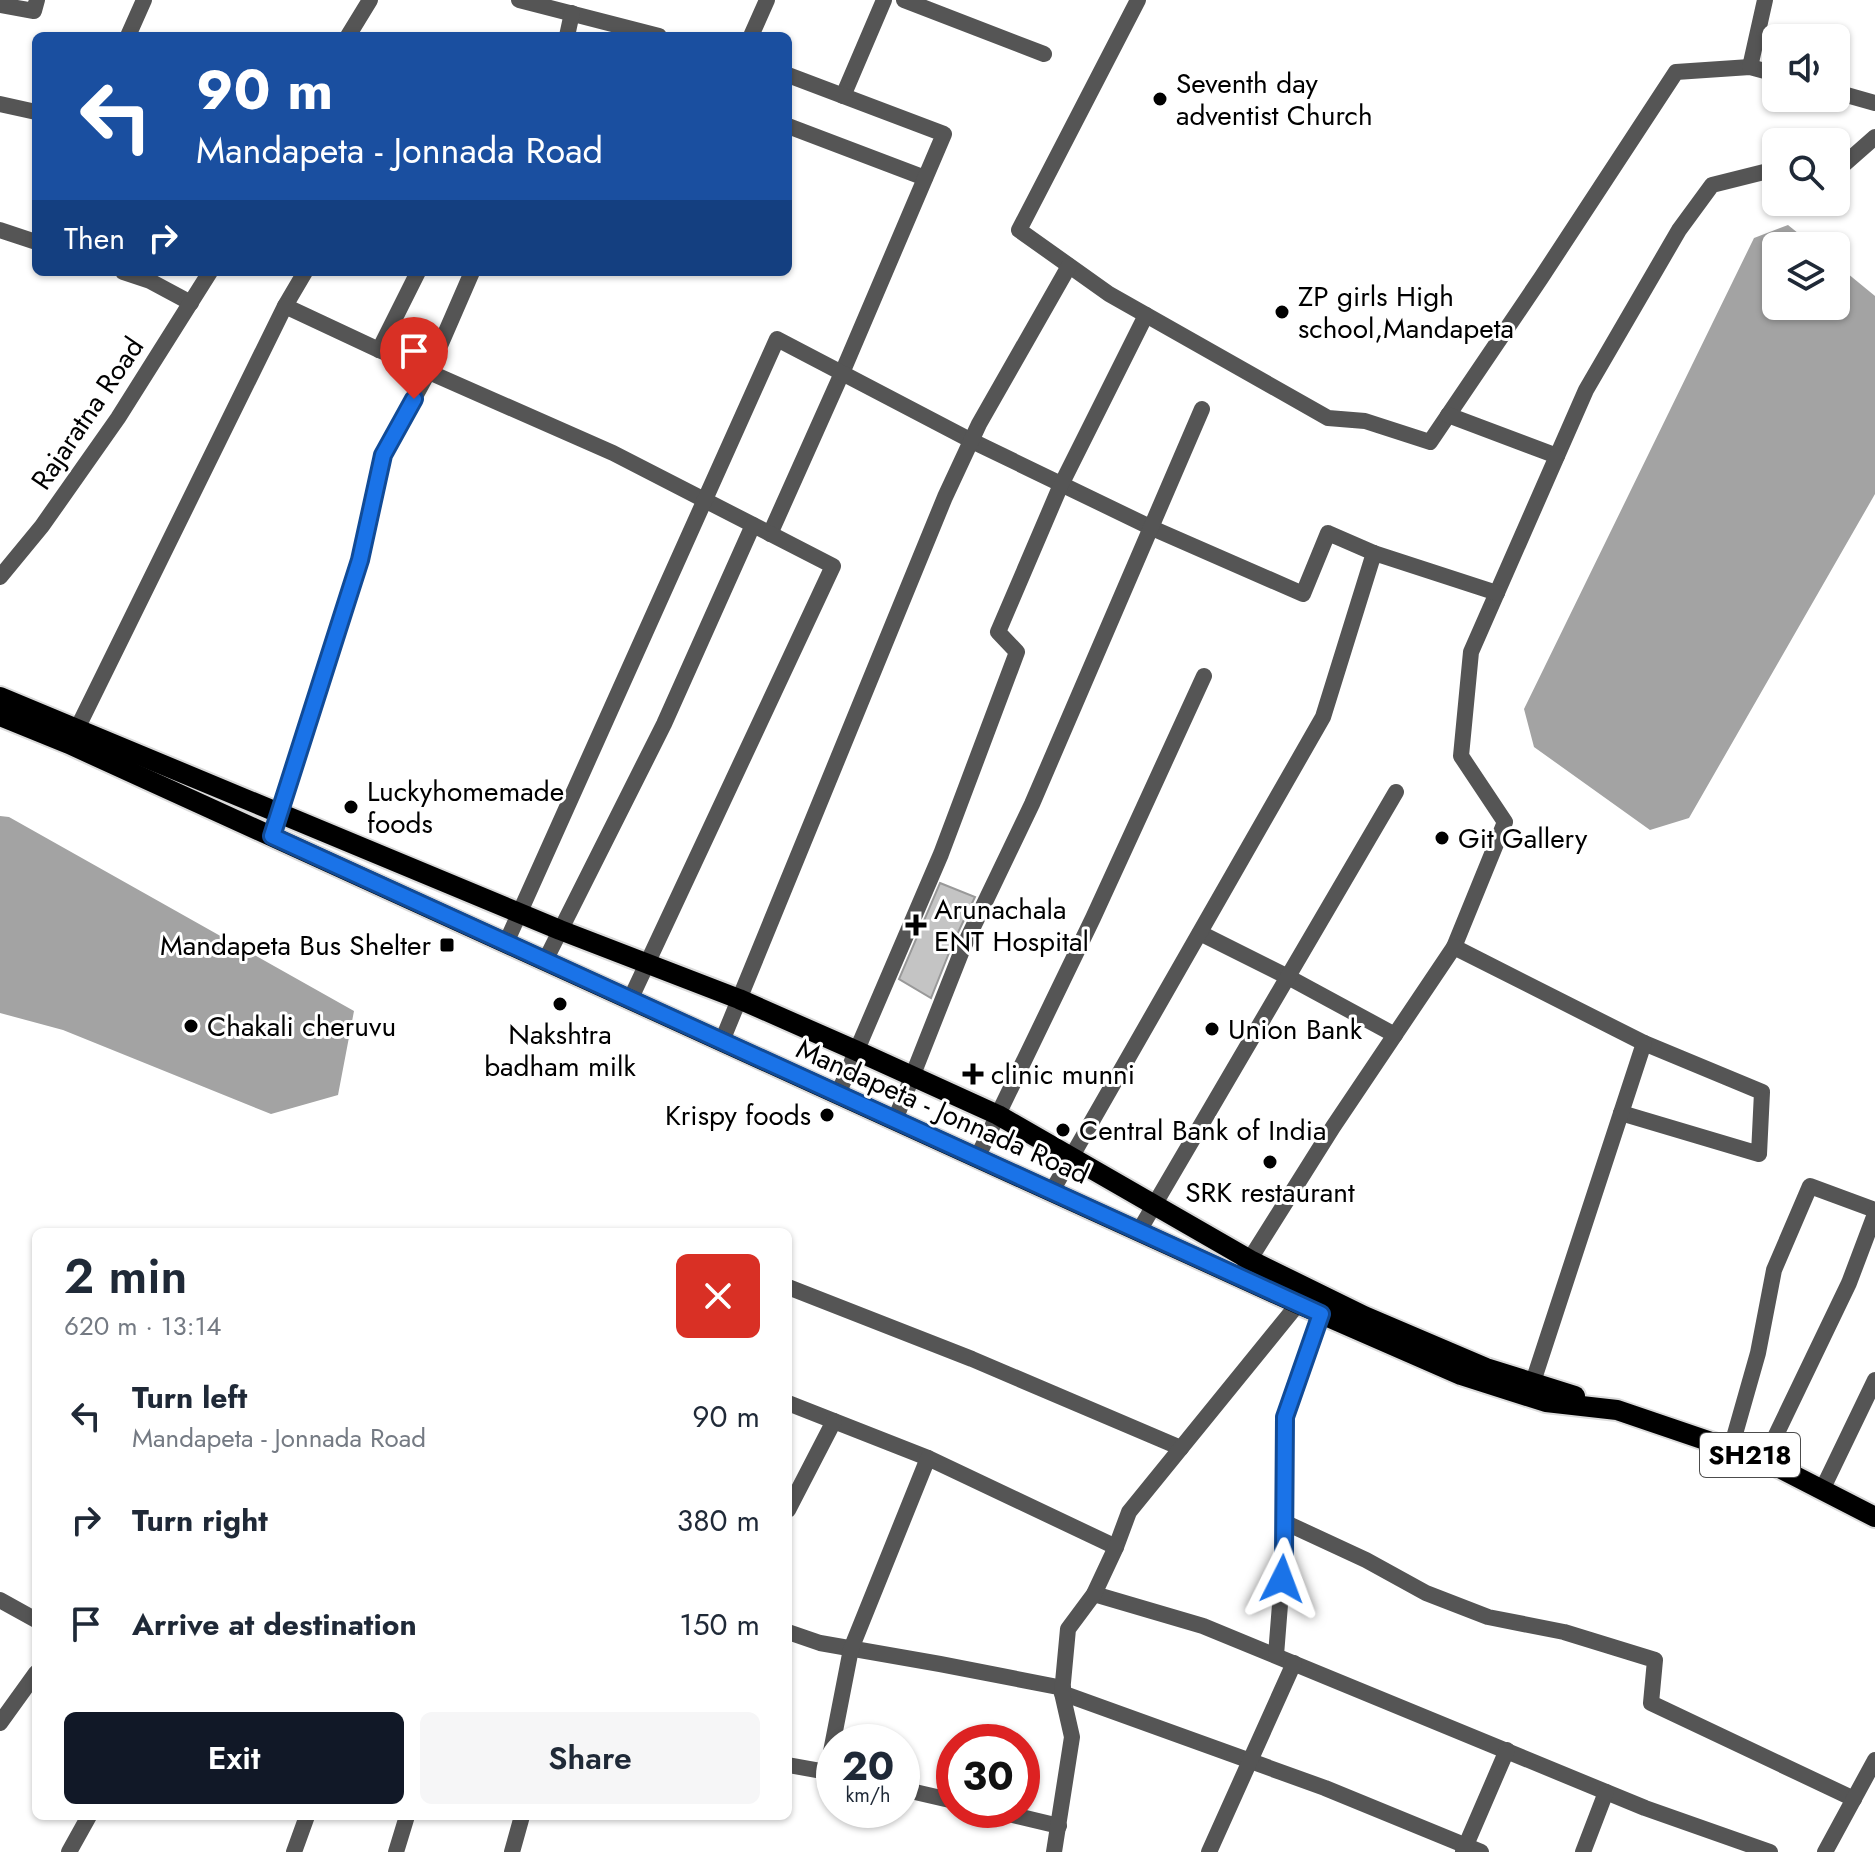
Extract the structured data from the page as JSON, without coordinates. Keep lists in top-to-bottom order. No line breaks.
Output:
{"streets":{"main road":["Mandapeta - Jonnada Road","SH218"],"street":["Rajaratna Road"]},"crossings":[["Mandapeta - Jonnada Road","SH218"]],"places":{"other":["Seventh day adventist Church","ZP girls High school,Mandapeta","Luckyhomemade foods","Git Gallery","Nakshtra badham milk","Chakali cheruvu","Union Bank","Krispy foods","Central Bank of India","SRK restaurant"],"health":["Arunachala ENT Hospital","clinic munni"],"transit":["Mandapeta Bus Shelter"]},"page":{"turn":["90 m","Mandapeta - Jonnada Road"],"then":"Then","heading":["2 min","620 m · 13:14"],"list":[{"name":"Turn left","note":"Mandapeta - Jonnada Road","value":"90 m"},{"name":"Turn right","value":"380 m"},{"name":"Arrive at destination","value":"150 m"}],"buttons":["Exit","Share"],"speed":"20 km/h","limit":"30"}}
